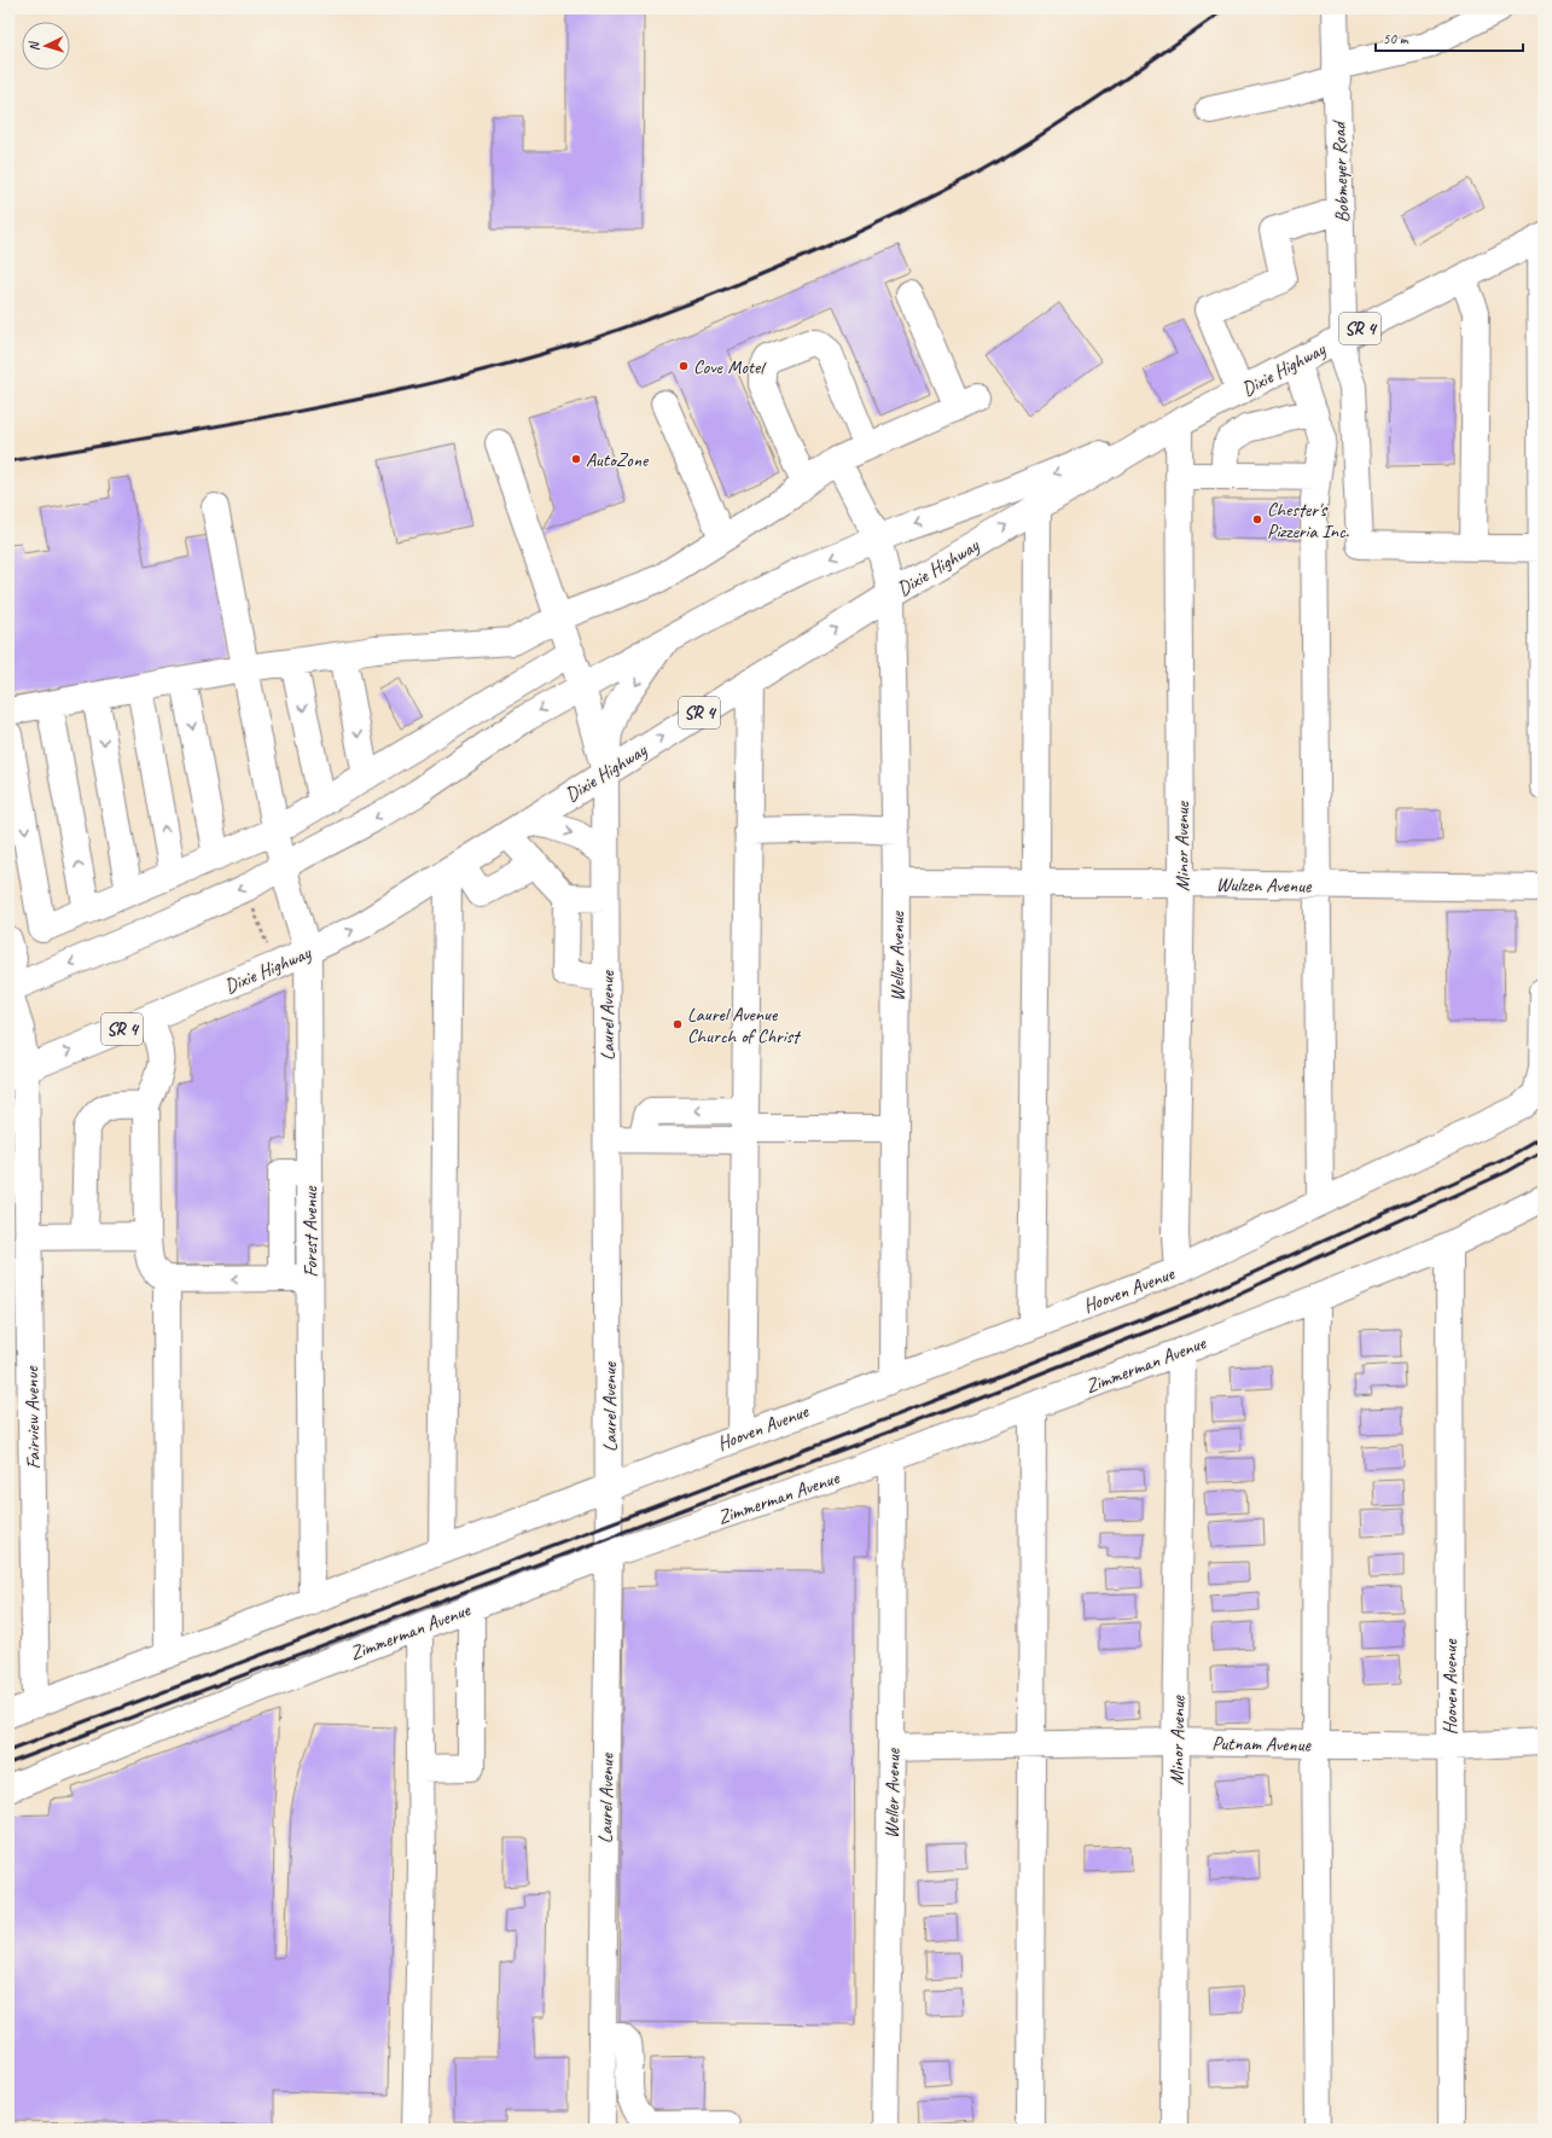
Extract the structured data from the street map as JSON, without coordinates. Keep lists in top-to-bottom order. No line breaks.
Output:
{"streets":{"street":["Bobmeyer Road","SR 4","Dixie Highway","Minor Avenue","Wulzen Avenue","Weller Avenue","Laurel Avenue","Forest Avenue","Hooven Avenue","Zimmerman Avenue","Fairview Avenue","Putnam Avenue"]},"crossings":[["Bobmeyer Road","Dixie Highway"],["Dixie Highway","Minor Avenue"],["Dixie Highway","Weller Avenue"],["Dixie Highway","Laurel Avenue"],["Dixie Highway","Forest Avenue"],["Dixie Highway","Fairview Avenue"],["Minor Avenue","Wulzen Avenue"],["Minor Avenue","Hooven Avenue"],["Minor Avenue","Zimmerman Avenue"],["Minor Avenue","Putnam Avenue"],["Wulzen Avenue","Weller Avenue"],["Weller Avenue","Hooven Avenue"],["Weller Avenue","Zimmerman Avenue"],["Weller Avenue","Putnam Avenue"],["Laurel Avenue","Hooven Avenue"],["Laurel Avenue","Zimmerman Avenue"],["Hooven Avenue","Zimmerman Avenue"],["Hooven Avenue","Putnam Avenue"]],"places":["Cove Motel","AutoZone","Chester's Pizzeria Inc.","Laurel Avenue Church of Christ"],"scale_bar":"50 m","north":"left"}
